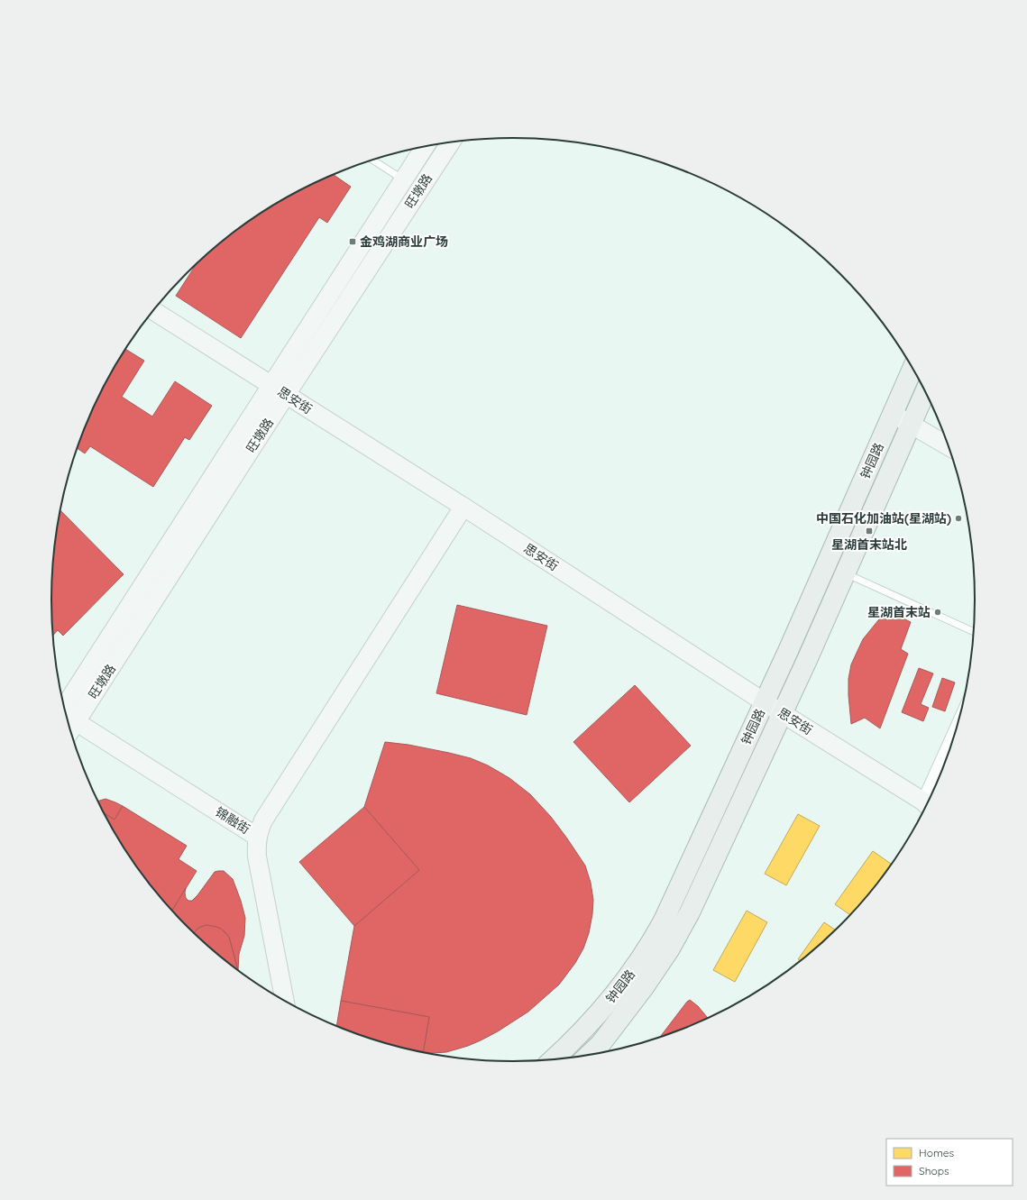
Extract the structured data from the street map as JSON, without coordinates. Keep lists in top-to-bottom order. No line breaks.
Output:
{"streets":{"main road":["钟园路"],"street":["旺墩路","思安街","锦融街"]},"crossings":[["旺墩路","思安街"],["旺墩路","锦融街"],["思安街","钟园路"]],"places":{"transit":["金鸡湖商业广场","星湖首末站北"],"other":["中国石化加油站(星湖站)","星湖首末站"]},"legend":["Homes","Shops"]}
